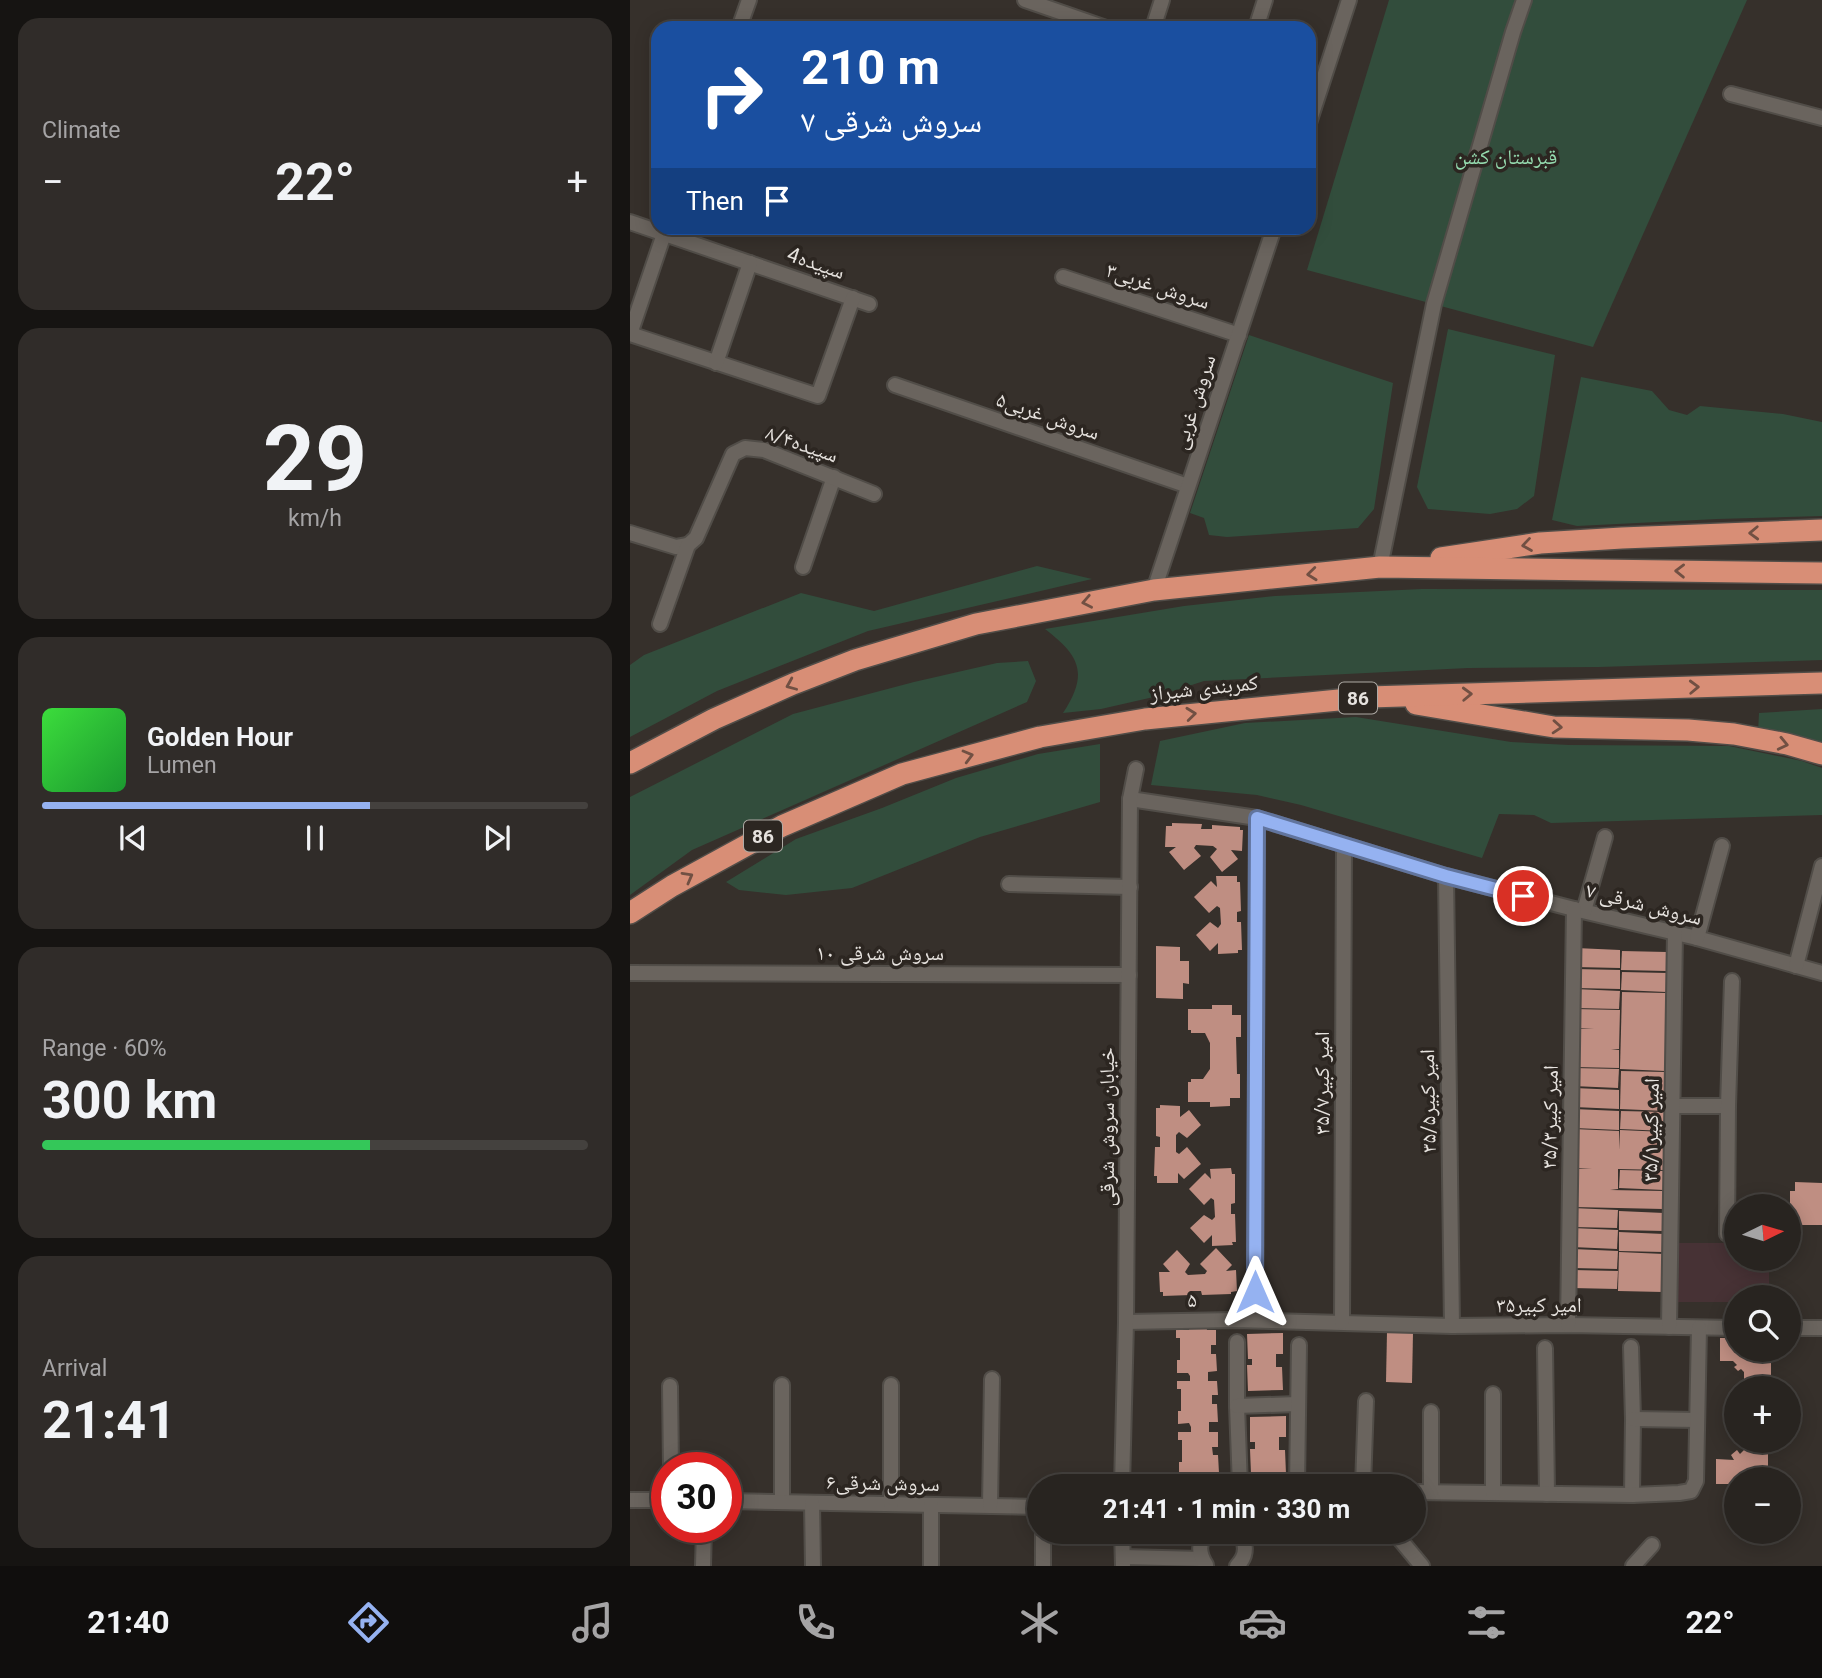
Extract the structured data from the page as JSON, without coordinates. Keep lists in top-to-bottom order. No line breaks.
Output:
{"streets":{"highway":["کمربندی شیراز","86"],"street":["4سپیده","سروش غربی۳","سروش غربی","سروش غربی۵","سپیده۸/۴","سروش شرقی ۷","سروش شرقی ۱۰","امیر کبیر۳۵/۷","امیر کبیر۳۵/۵","امیر کبیر۳۵/۳","خیابان سروش شرقی","امیر کبیر۳۵/۱","۵","امیر کبیر۳۵","سروش شرقی۶"]},"crossings":[["سروش غربی۳","سروش غربی"],["سروش غربی","سروش غربی۵"],["سروش شرقی ۷","امیر کبیر۳۵/۷"],["سروش شرقی ۷","امیر کبیر۳۵/۵"],["سروش شرقی ۷","امیر کبیر۳۵/۳"],["سروش شرقی ۷","خیابان سروش شرقی"],["سروش شرقی ۷","امیر کبیر۳۵/۱"],["سروش شرقی ۱۰","خیابان سروش شرقی"],["امیر کبیر۳۵/۷","۵"],["امیر کبیر۳۵/۷","امیر کبیر۳۵"],["امیر کبیر۳۵/۵","امیر کبیر۳۵"],["امیر کبیر۳۵/۳","امیر کبیر۳۵"],["خیابان سروش شرقی","۵"],["امیر کبیر۳۵/۱","امیر کبیر۳۵"],["۵","امیر کبیر۳۵"]],"parks":["قبرستان کشن"],"north":"right","page":{"tile":["Climate",["29","km/h"],["Range · 60%","300 km"],["Arrival","21:41"]],"turn":["210 m","سروش شرقی ۷"],"heat":["−","22°","+"],"then":"Then","song":["Golden Hour","Lumen"],"map_buttons":["+","−"],"limit":"30","trip":"21:41 · 1 min · 330 m","tabs":["21:40","22°"]}}
